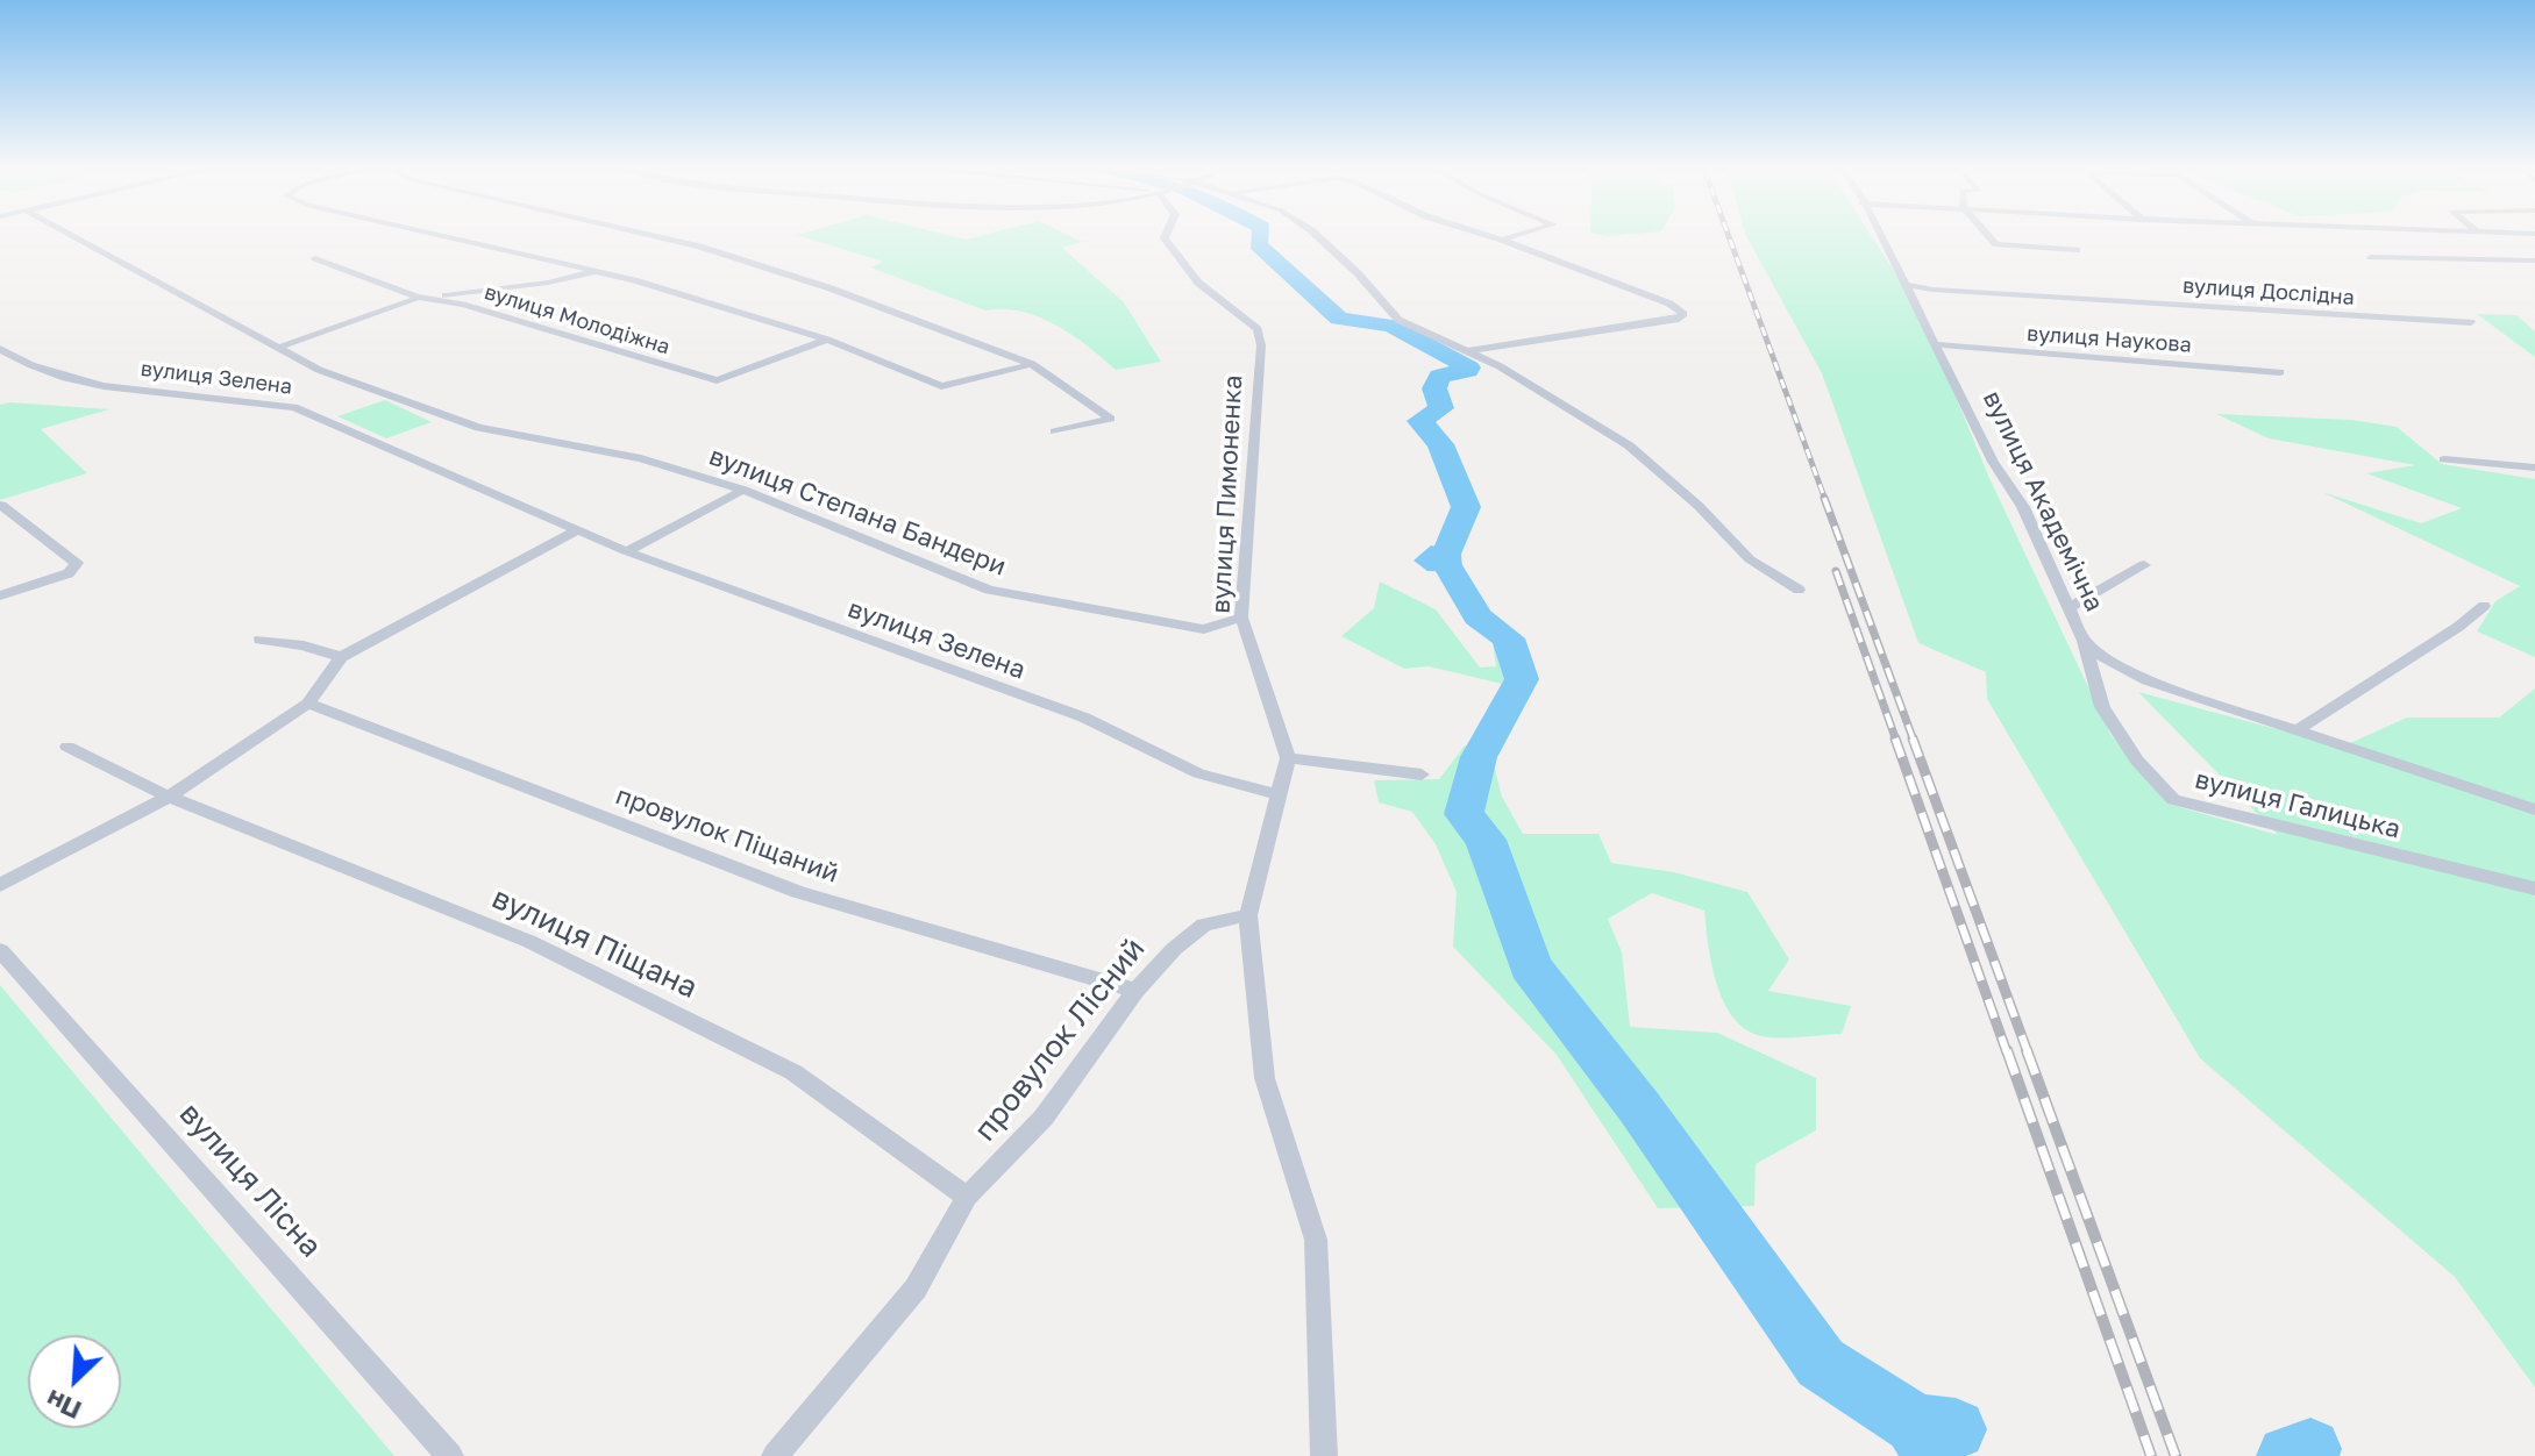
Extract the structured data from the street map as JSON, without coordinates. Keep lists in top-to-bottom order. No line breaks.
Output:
{"streets":{"street":["вулиця Дослідна","вулиця Молодіжна","вулиця Наукова","вулиця Зелена","вулиця Пимоненка","вулиця Академічна","вулиця Степана Бандери","вулиця Галицька","провулок Піщаний","вулиця Піщана","провулок Лісний","вулиця Лісна"]},"crossings":[["вулиця Дослідна","вулиця Академічна"],["вулиця Наукова","вулиця Академічна"],["вулиця Пимоненка","вулиця Степана Бандери"],["вулиця Академічна","вулиця Галицька"],["провулок Піщаний","провулок Лісний"],["вулиця Піщана","провулок Лісний"]],"north":"bottom left"}
